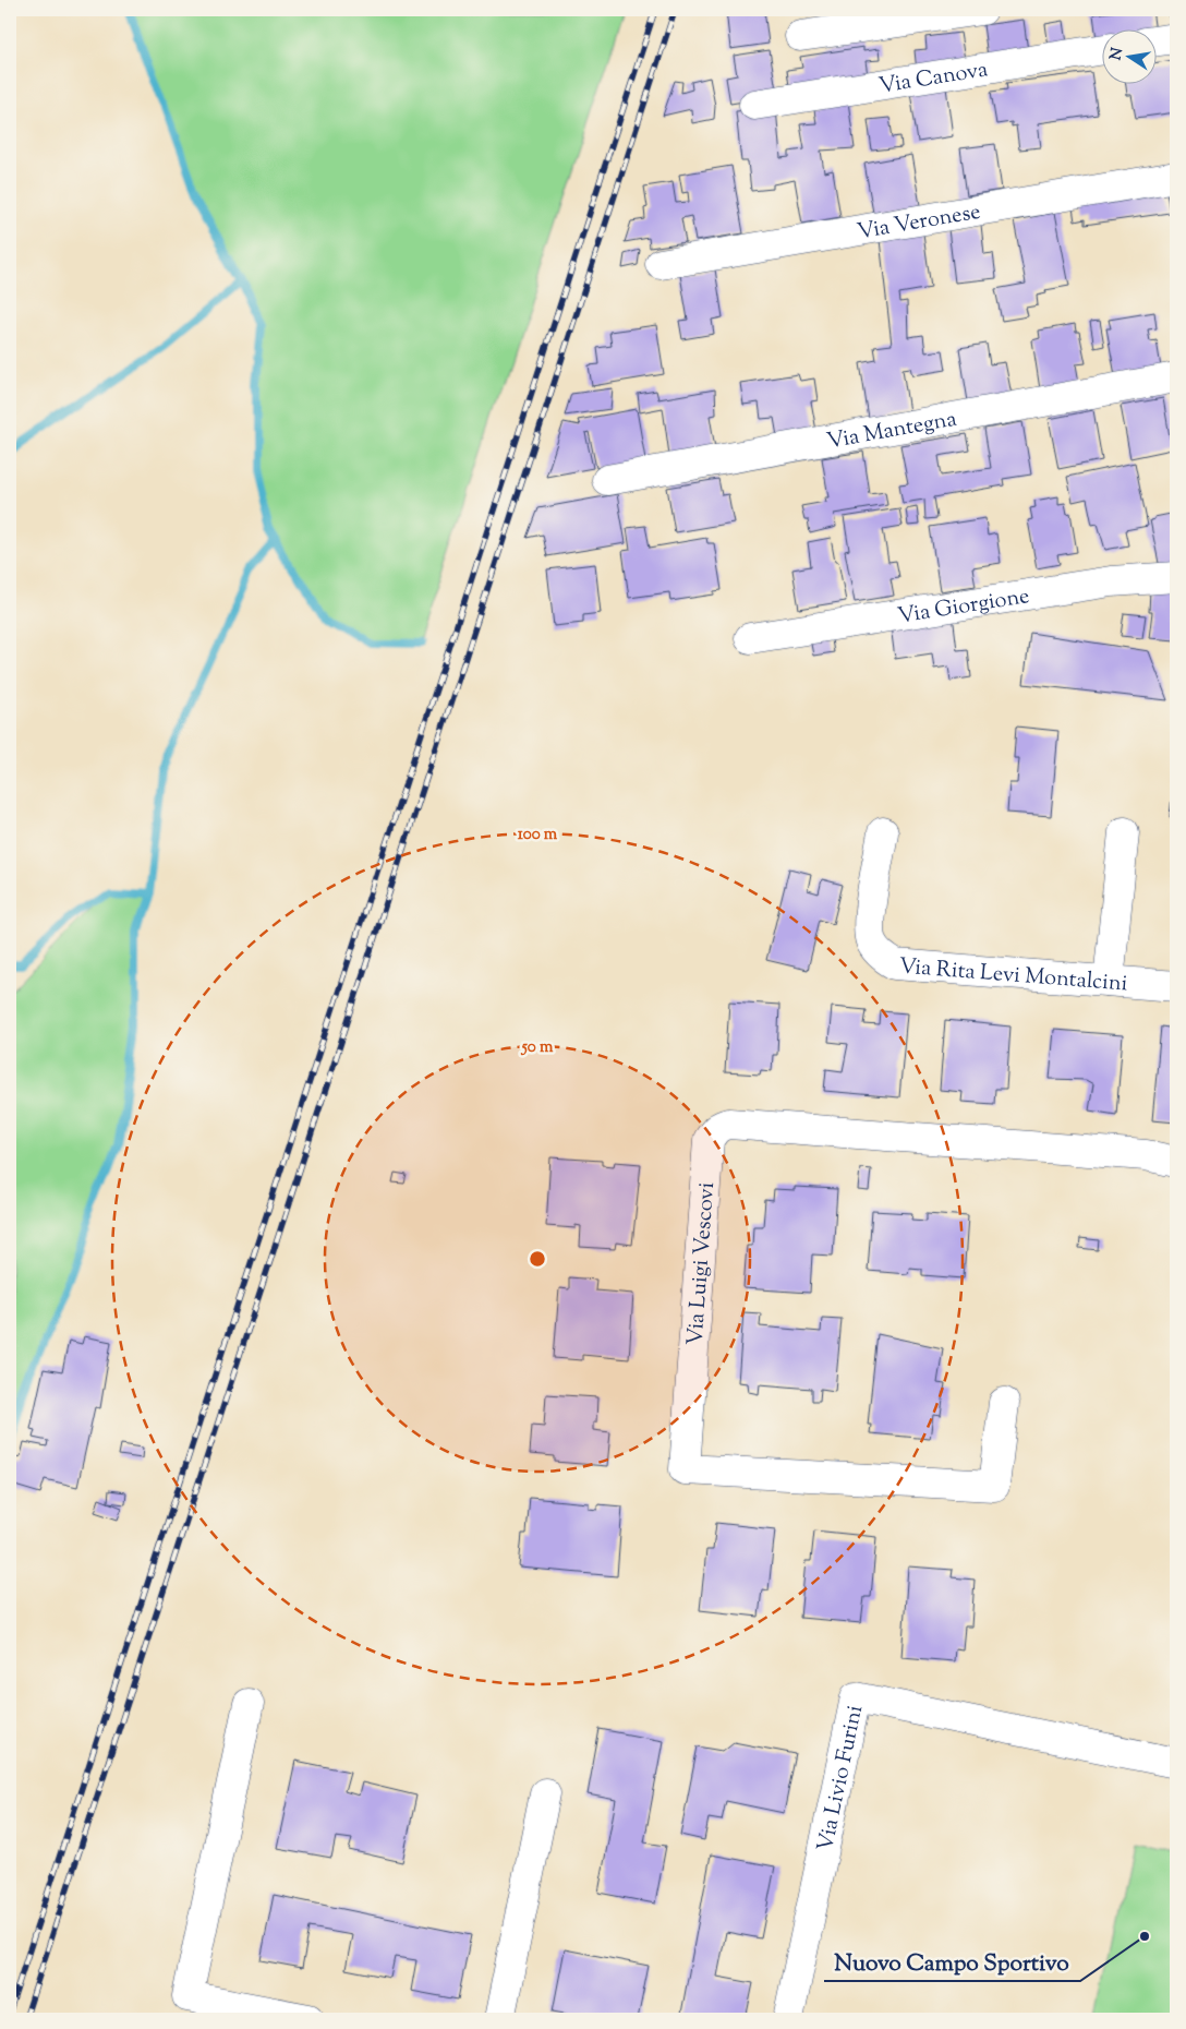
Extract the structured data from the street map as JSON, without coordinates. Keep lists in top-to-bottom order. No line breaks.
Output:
{"streets":{"street":["Via Canova","Via Veronese","Via Mantegna","Via Giorgione","Via Rita Levi Montalcini","Via Luigi Vescovi","Via Livio Furini"]},"places":["Nuovo Campo Sportivo"],"north":"left","rings":["100 m","50 m"]}
